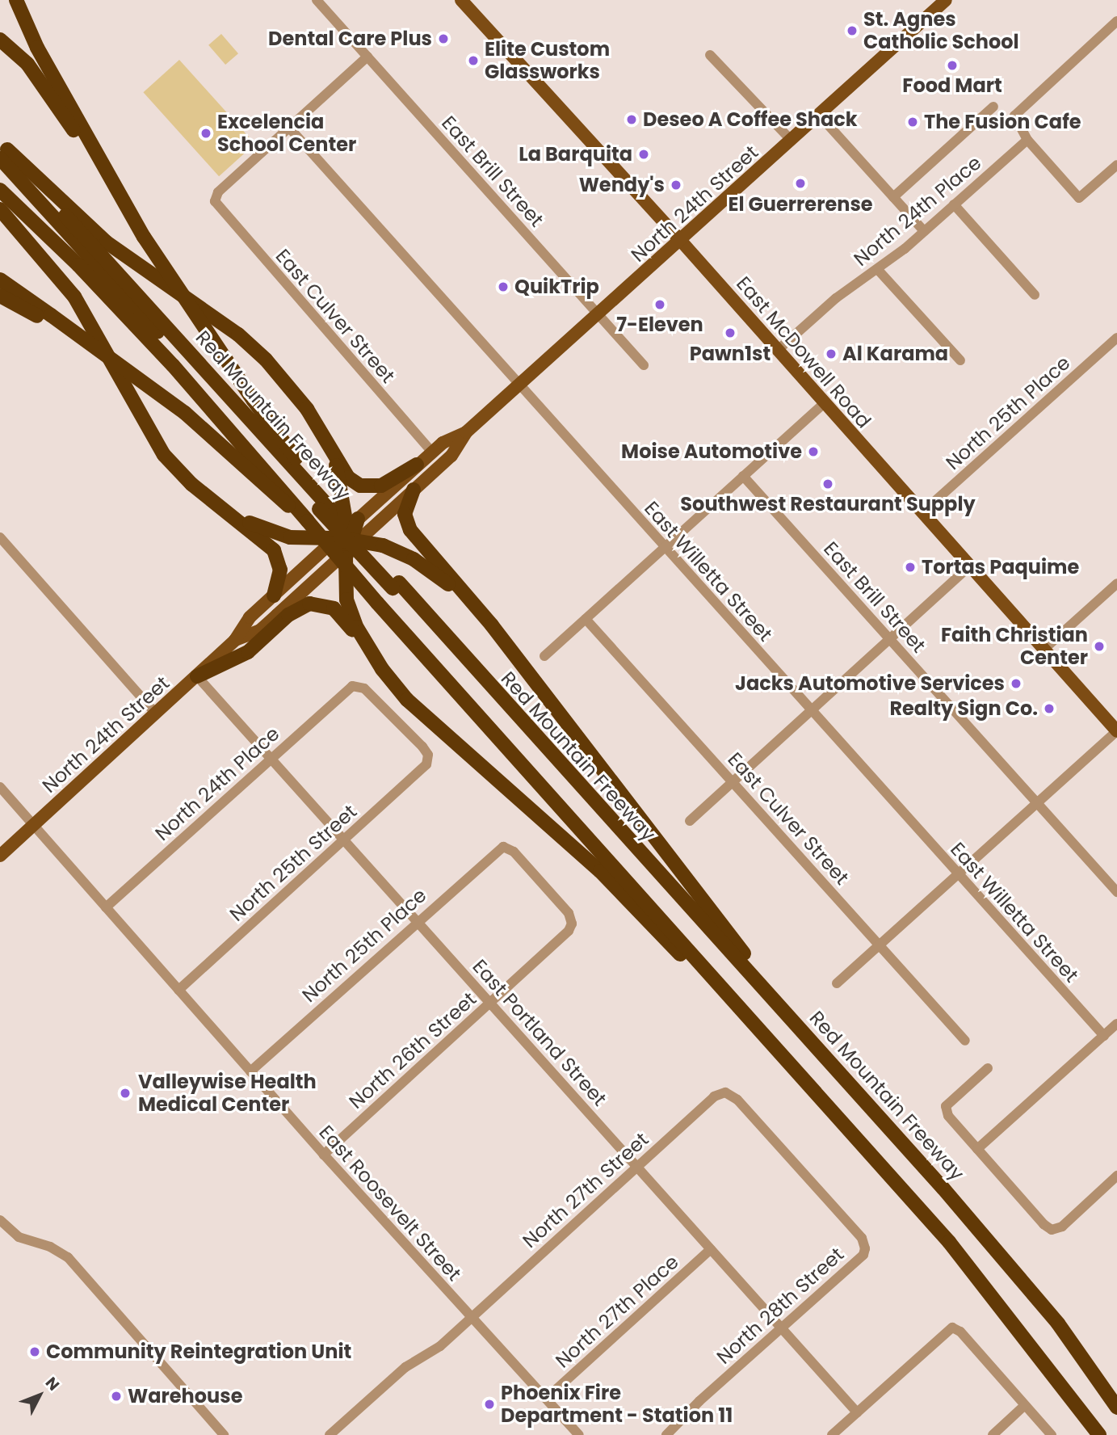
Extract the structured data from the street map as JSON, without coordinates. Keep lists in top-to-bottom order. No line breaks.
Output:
{"streets":{"highway":["Red Mountain Freeway"],"main road":["North 24th Street","East McDowell Road"],"street":["East Brill Street","North 24th Place","East Culver Street","North 25th Place","East Willetta Street","North 25th Street","East Portland Street","North 26th Street","North 27th Street","East Roosevelt Street","North 28th Street","North 27th Place"]},"crossings":[["East Brill Street","North 24th Street"],["North 24th Street","East Culver Street"],["North 24th Street","East McDowell Road"],["North 24th Street","Red Mountain Freeway"],["North 24th Street","East Willetta Street"],["North 24th Street","East Portland Street"],["North 24th Street","East Roosevelt Street"],["North 24th Place","East McDowell Road"],["North 24th Place","North 25th Street"],["North 24th Place","East Portland Street"],["North 24th Place","East Roosevelt Street"],["East Culver Street","East Willetta Street"],["East McDowell Road","North 25th Place"],["North 25th Place","East Portland Street"],["North 25th Place","North 26th Street"],["North 25th Place","East Roosevelt Street"],["North 25th Street","East Portland Street"],["North 25th Street","East Roosevelt Street"],["East Portland Street","North 26th Street"],["East Portland Street","North 27th Street"],["East Portland Street","North 28th Street"],["East Portland Street","North 27th Place"],["North 26th Street","East Roosevelt Street"],["North 27th Street","East Roosevelt Street"],["North 27th Street","North 28th Street"],["East Roosevelt Street","North 27th Place"]],"places":["St. Agnes Catholic School","Dental Care Plus","Elite Custom Glassworks","Food Mart","Deseo A Coffee Shack","The Fusion Cafe","Excelencia School Center","La Barquita","El Guerrerense","Wendy's","QuikTrip","7-Eleven","Pawn1st","Al Karama","Moise Automotive","Southwest Restaurant Supply","Tortas Paquime","Faith Christian Center","Jacks Automotive Services","Realty Sign Co.","Valleywise Health Medical Center","Community Reintegration Unit","Warehouse","Phoenix Fire Department - Station 11"],"north":"top right"}
